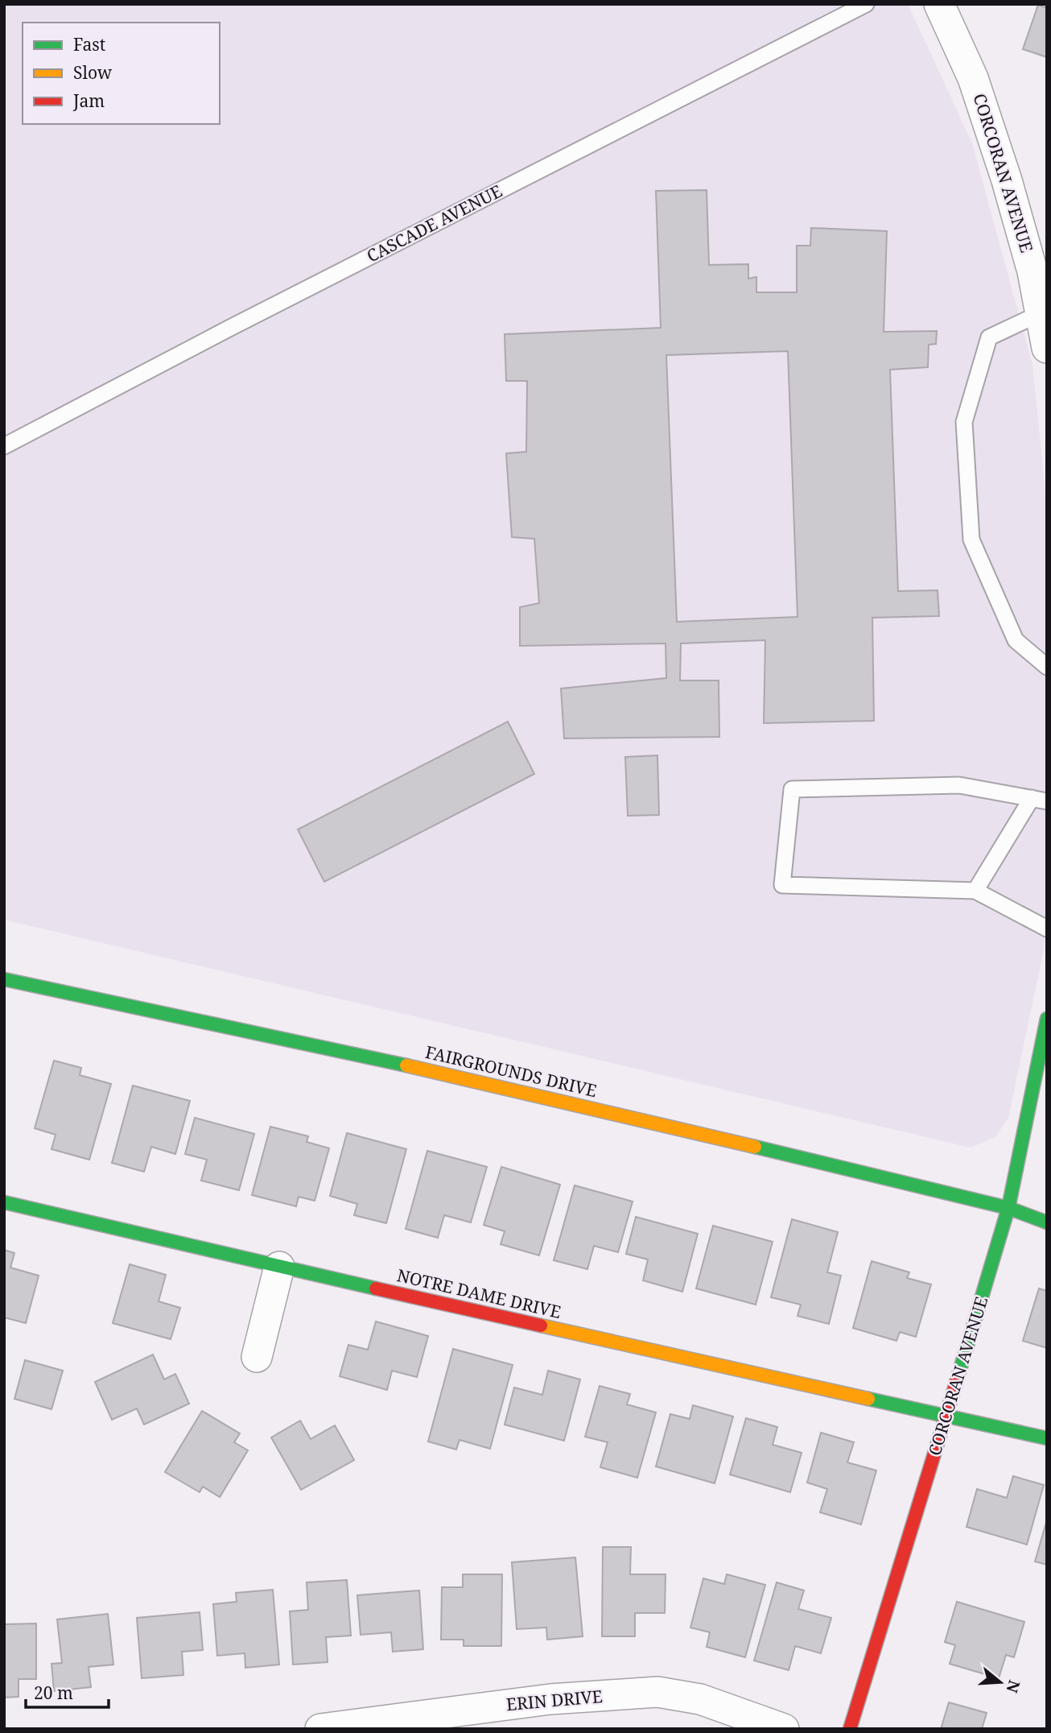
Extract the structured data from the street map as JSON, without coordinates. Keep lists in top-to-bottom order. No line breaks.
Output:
{"streets":{"street":["CORCORAN AVENUE","FAIRGROUNDS DRIVE","NOTRE DAME DRIVE","ERIN DRIVE"],"lane":["CASCADE AVENUE"]},"crossings":[["CORCORAN AVENUE","FAIRGROUNDS DRIVE"],["CORCORAN AVENUE","NOTRE DAME DRIVE"]],"legend":["Fast","Slow","Jam"],"scale_bar":"20 m","north":"right"}
